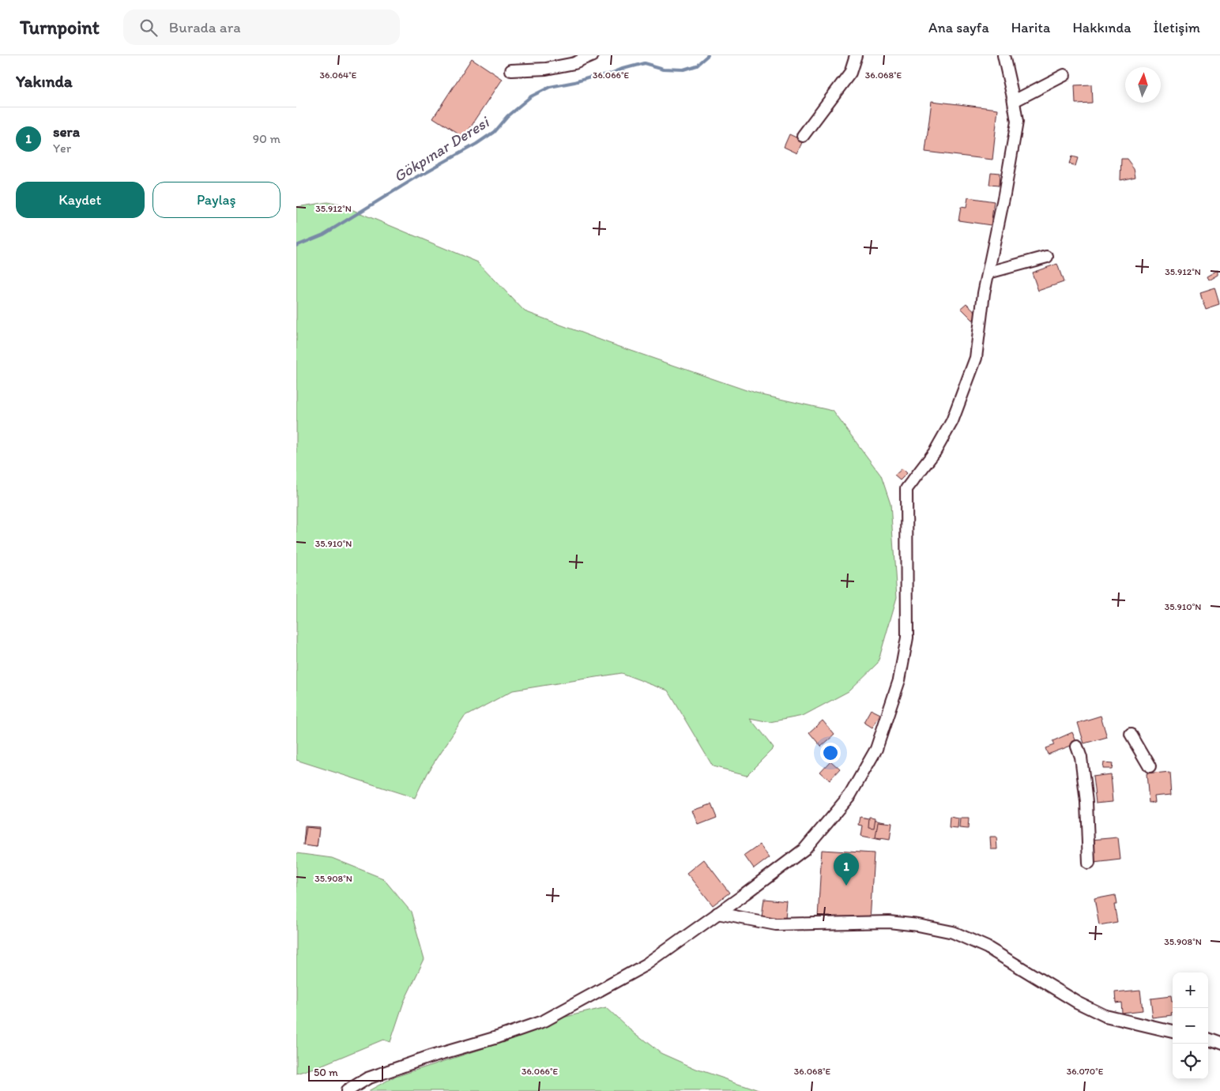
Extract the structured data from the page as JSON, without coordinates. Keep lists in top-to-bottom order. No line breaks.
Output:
{"water":["Gökpınar Deresi"],"scale_bar":"50 m","north":"top","page":{"header":"Turnpoint","search":"Burada ara","nav":["Ana sayfa","Harita","Hakkında","İletişim"],"heading":"Yakında","list":[{"mark":"1","name":"sera","note":"Yer","value":"90 m"}],"buttons":["Kaydet","Paylaş"],"pins":"1","map_buttons":["+","−"],"scale":"50 m"},"coordinates":["36.066°E","36.068°E","36.064°E","35.912°N","35.910°N","35.908°N","36.070°E"]}
